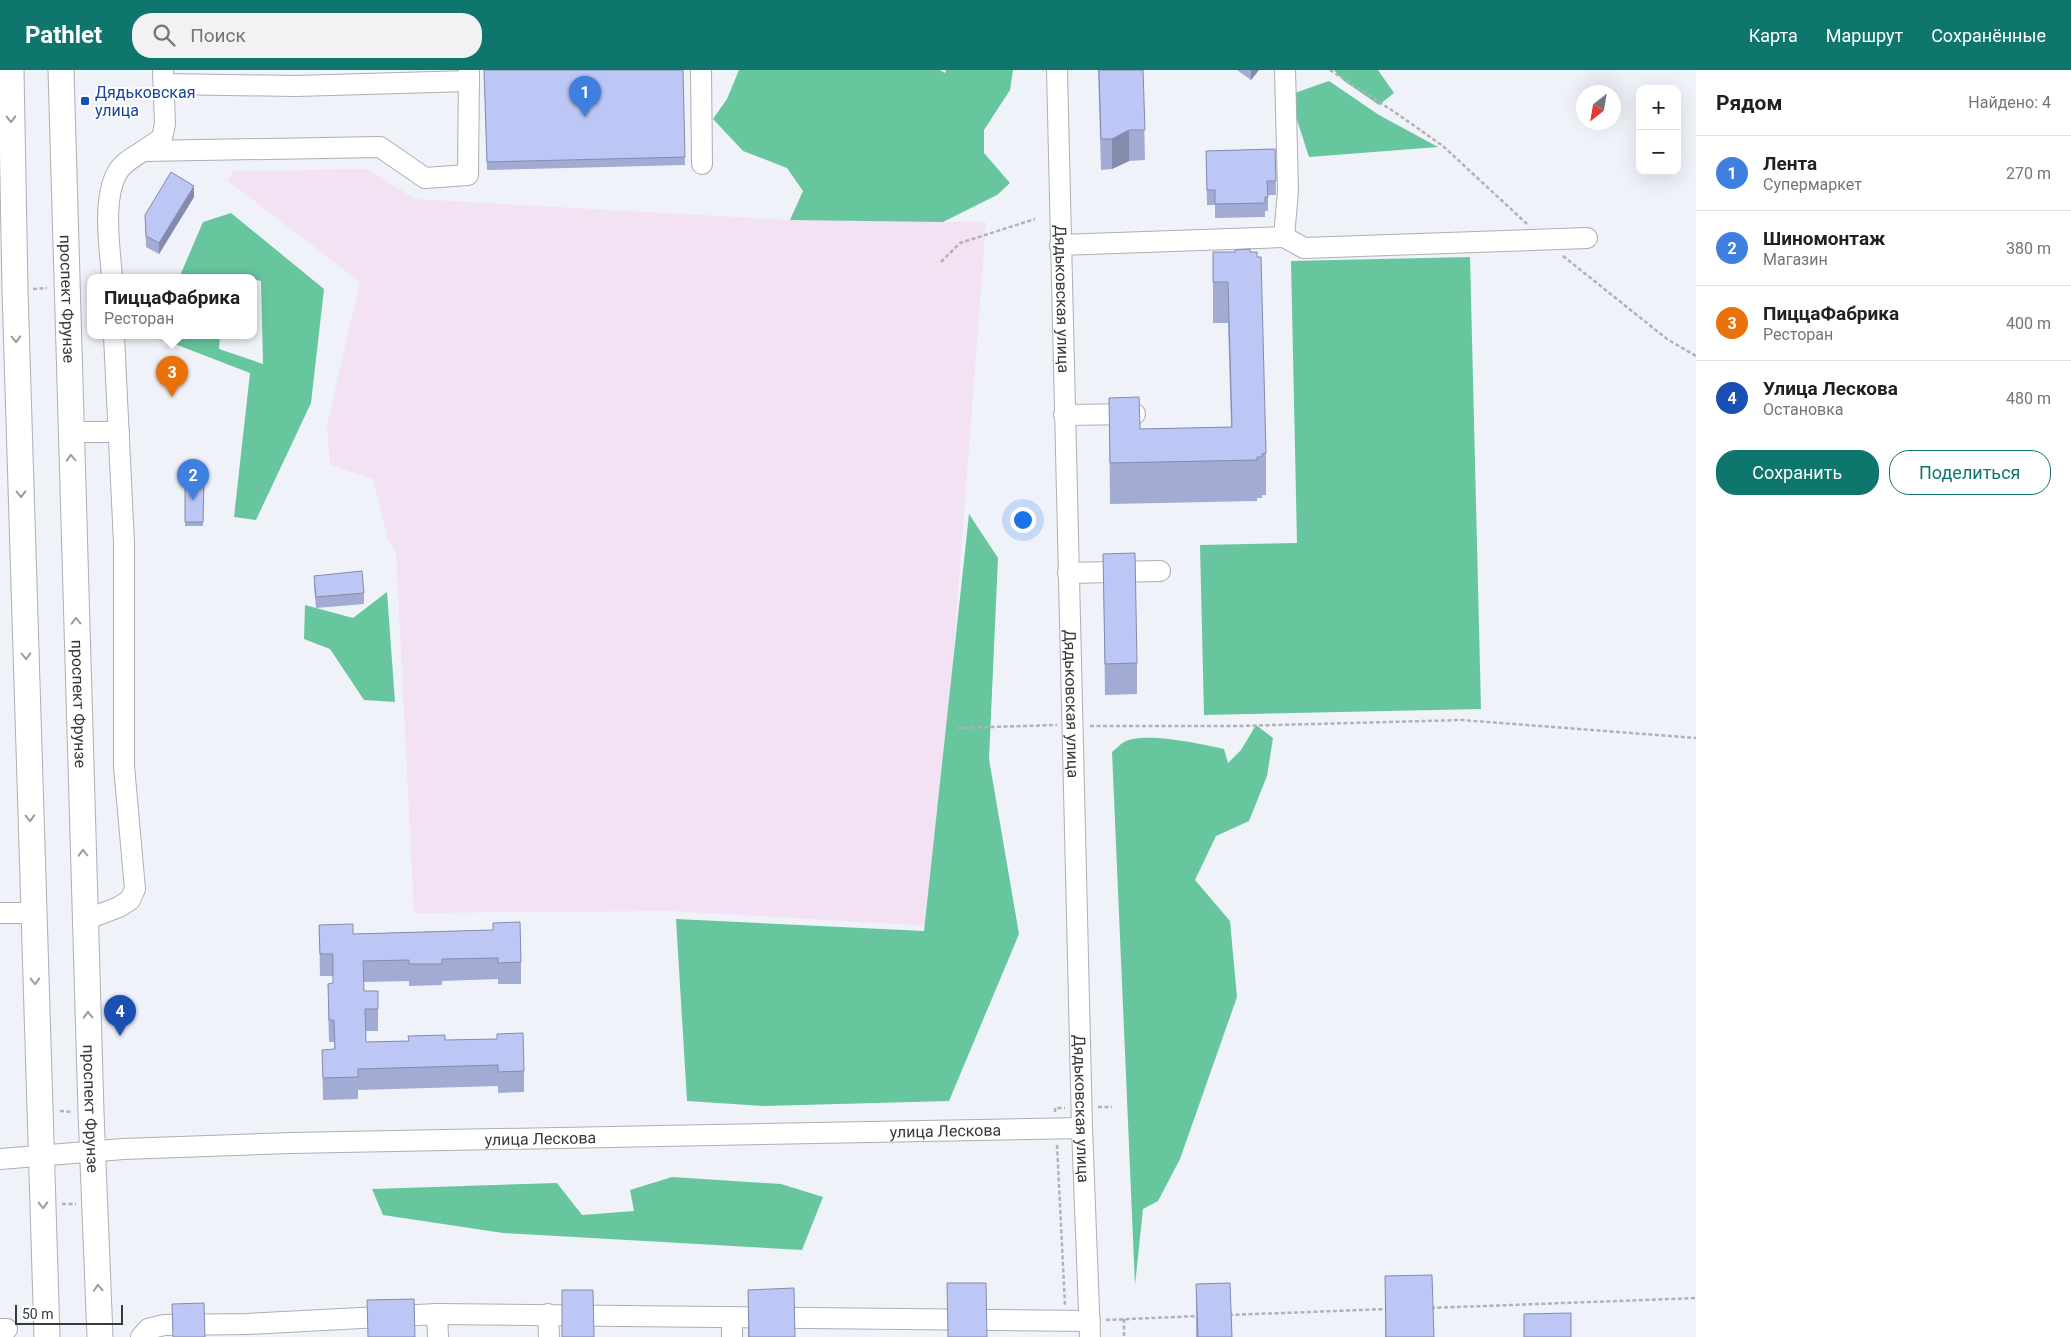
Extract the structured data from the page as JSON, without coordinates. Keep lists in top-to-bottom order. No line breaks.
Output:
{"streets":{"main road":["проспект Фрунзе"],"street":["Дядьковская улица","улица Лескова"]},"crossings":[["проспект Фрунзе","улица Лескова"],["Дядьковская улица","улица Лескова"]],"places":{"transit":["Дядьковская улица"]},"scale_bar":"50 m","north":"bottom left","page":{"header":"Pathlet","search":"Поиск","nav":["Карта","Маршрут","Сохранённые"],"heading":["Рядом","Найдено: 4"],"pins":["1","3","2","4"],"map_buttons":["+","−"],"list":[{"mark":"1","name":"Лента","note":"Супермаркет","value":"270 m"},{"mark":"2","name":"Шиномонтаж","note":"Магазин","value":"380 m"},{"mark":"3","name":"ПиццаФабрика","note":"Ресторан","value":"400 m"},{"mark":"4","name":"Улица Лескова","note":"Остановка","value":"480 m"}],"popup":["ПиццаФабрика","Ресторан"],"buttons":["Сохранить","Поделиться"],"scale":"50 m"}}
